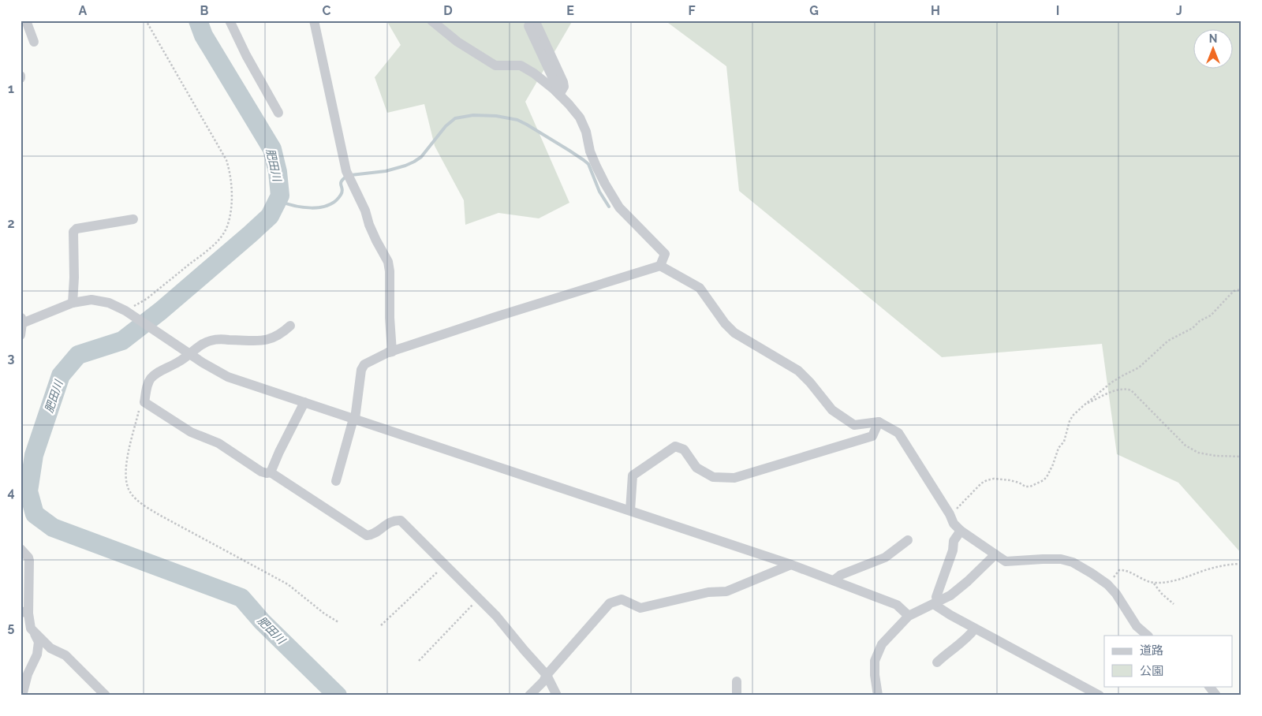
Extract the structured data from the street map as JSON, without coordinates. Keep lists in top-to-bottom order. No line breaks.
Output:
{"water":["肥田川"],"legend":["道路","公園"],"north":"top","grid":{"columns":["A","B","C","D","E","F","G","H","I","J"],"rows":["1","2","3","4","5"]}}
